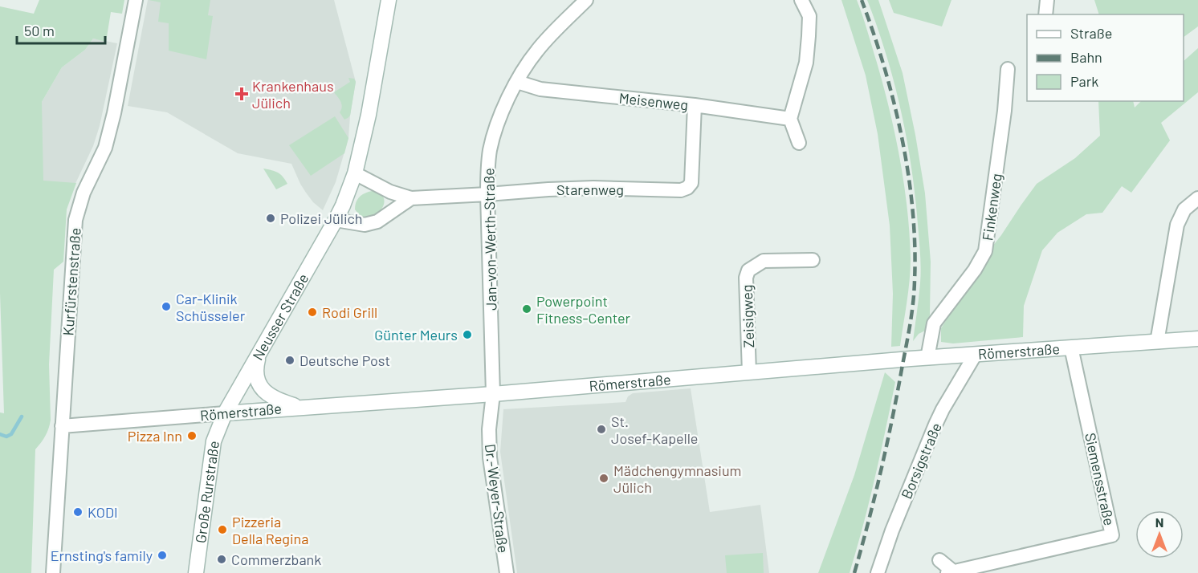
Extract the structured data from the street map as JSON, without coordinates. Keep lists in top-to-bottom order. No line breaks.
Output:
{"streets":{"main road":["Neusser Straße","Römerstraße","Große Rurstraße"],"street":["Meisenweg","Starenweg","Finkenweg","Jan-von-Werth-Straße","Kurfürstenstraße","Zeisigweg","Borsigstraße","Siemensstraße","Dr.-Weyer-Straße"]},"crossings":[["Meisenweg","Starenweg"],["Meisenweg","Jan-von-Werth-Straße"],["Starenweg","Jan-von-Werth-Straße"],["Finkenweg","Römerstraße"],["Jan-von-Werth-Straße","Römerstraße"],["Jan-von-Werth-Straße","Dr.-Weyer-Straße"],["Kurfürstenstraße","Römerstraße"],["Neusser Straße","Römerstraße"],["Neusser Straße","Große Rurstraße"],["Zeisigweg","Römerstraße"],["Römerstraße","Borsigstraße"],["Römerstraße","Siemensstraße"],["Römerstraße","Große Rurstraße"],["Römerstraße","Dr.-Weyer-Straße"]],"places":{"health":["Krankenhaus Jülich"],"other":["Polizei Jülich","Car-Klinik Schüsseler","Powerpoint Fitness-Center","Rodi Grill","Günter Meurs","Deutsche Post","St. Josef-Kapelle","Pizza Inn","Mädchengymnasium Jülich","KODI","Pizzeria Della Regina","Ernsting's family","Commerzbank"]},"legend":["Straße","Bahn","Park"],"scale_bar":"50 m","north":"top"}
